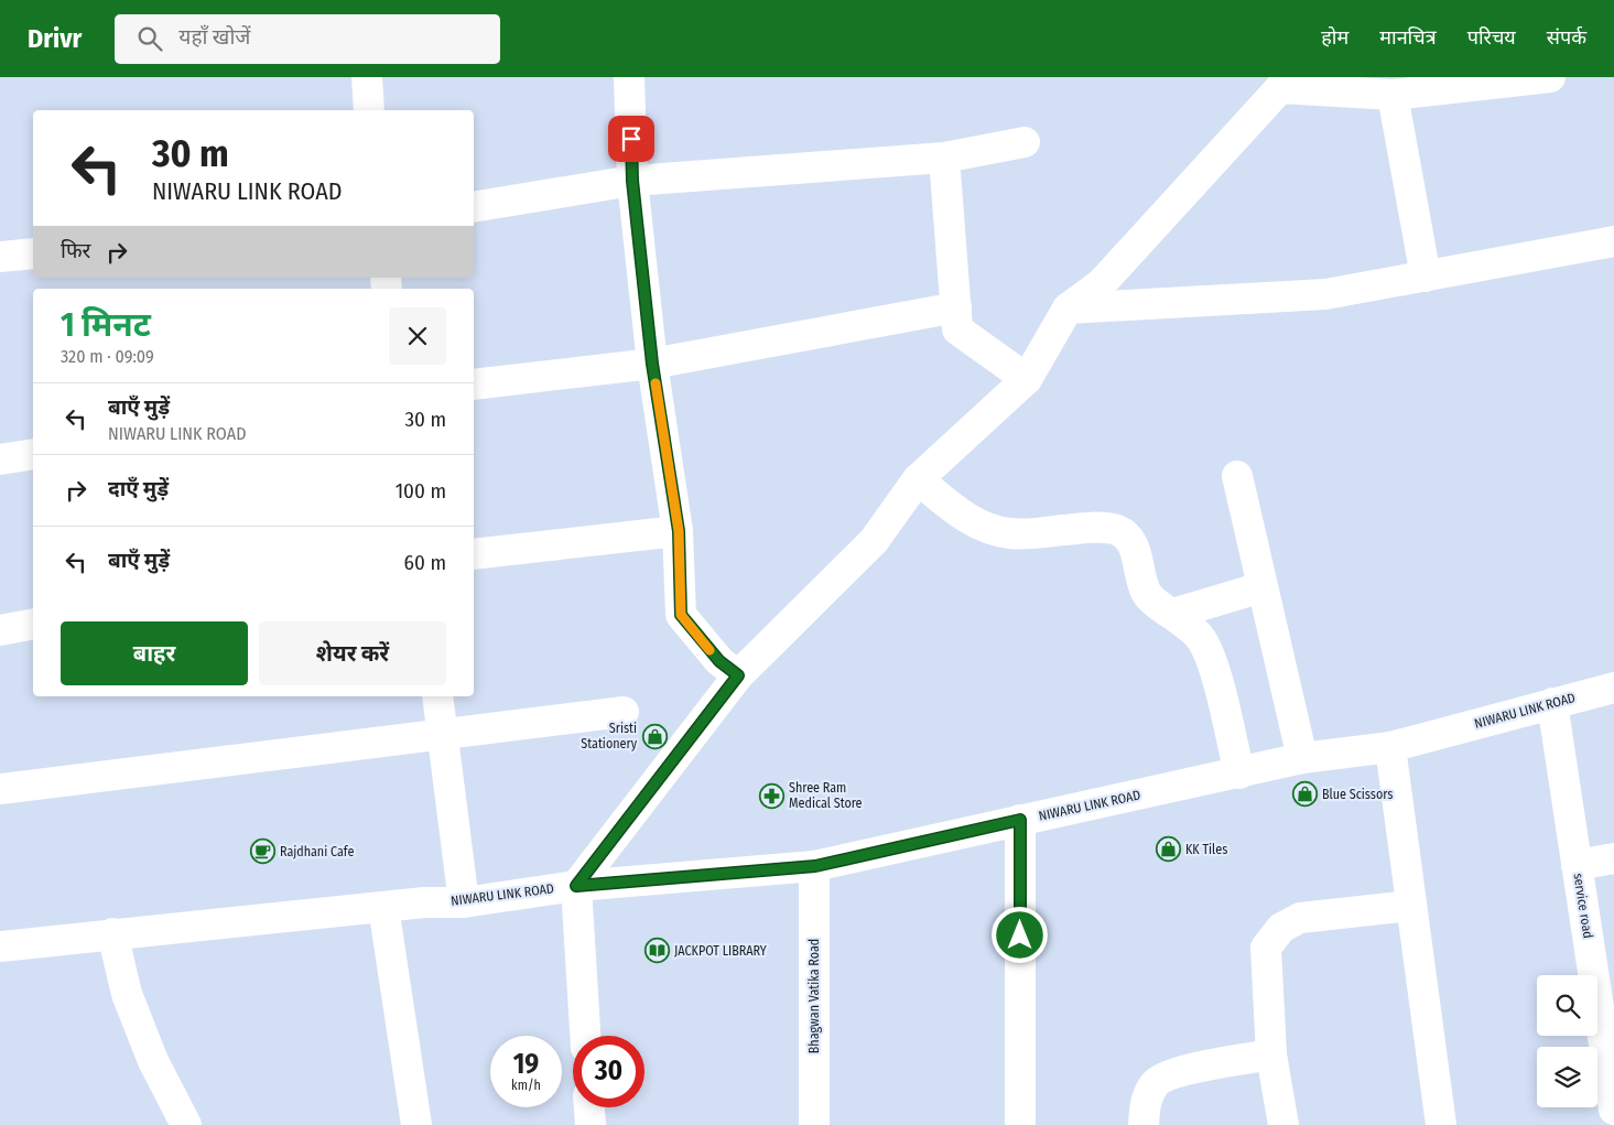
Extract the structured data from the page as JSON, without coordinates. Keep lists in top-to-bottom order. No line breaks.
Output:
{"streets":{"street":["NIWARU LINK ROAD","service road","Bhagwan Vatika Road"]},"crossings":[["NIWARU LINK ROAD","service road"],["NIWARU LINK ROAD","Bhagwan Vatika Road"]],"places":{"shop":["Sristi Stationery","Blue Scissors","KK Tiles"],"pharmacy":["Shree Ram Medical Store"],"cafe":["Rajdhani Cafe"],"library":["JACKPOT LIBRARY"]},"page":{"header":"Drivr","search":"यहाँ खोजें","nav":["होम","मानचित्र","परिचय","संपर्क"],"turn":["30 m","NIWARU LINK ROAD"],"then":"फिर","heading":["1 मिनट","320 m · 09:09"],"list":[{"name":"बाएँ मुड़ें","note":"NIWARU LINK ROAD","value":"30 m"},{"name":"दाएँ मुड़ें","value":"100 m"},{"name":"बाएँ मुड़ें","value":"60 m"}],"buttons":["बाहर","शेयर करें"],"speed":"19 km/h","limit":"30"}}
